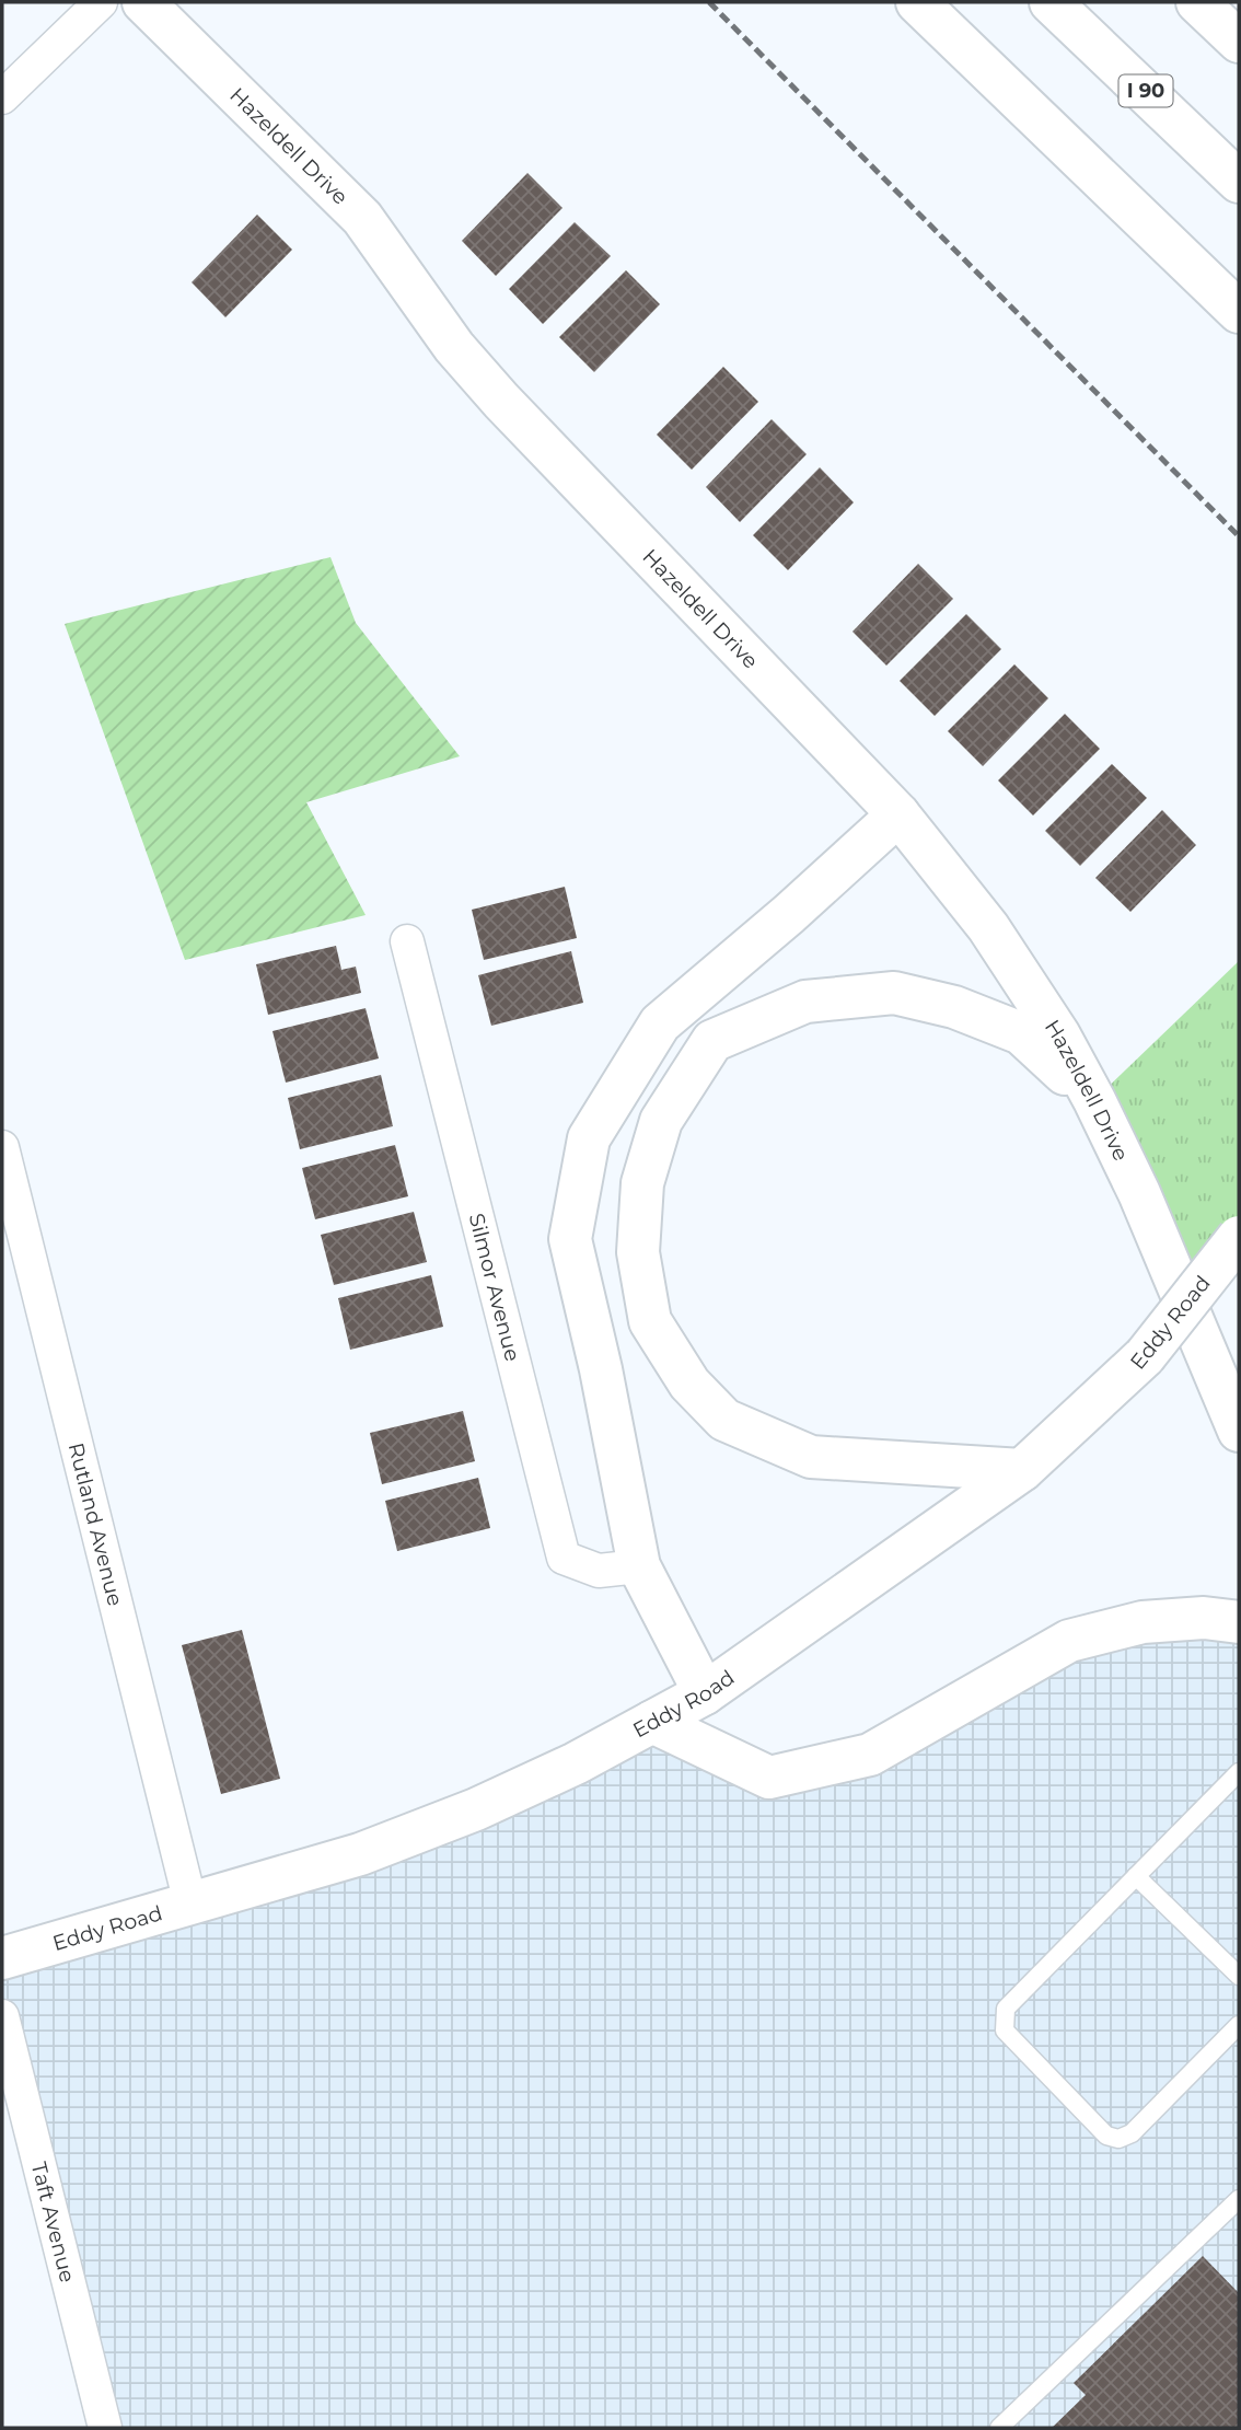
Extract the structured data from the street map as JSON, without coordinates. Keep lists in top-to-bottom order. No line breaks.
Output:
{"streets":{"main road":["I 90","Hazeldell Drive","Eddy Road"],"street":["Silmor Avenue","Rutland Avenue","Taft Avenue"]},"crossings":[["Eddy Road","Rutland Avenue"]]}
